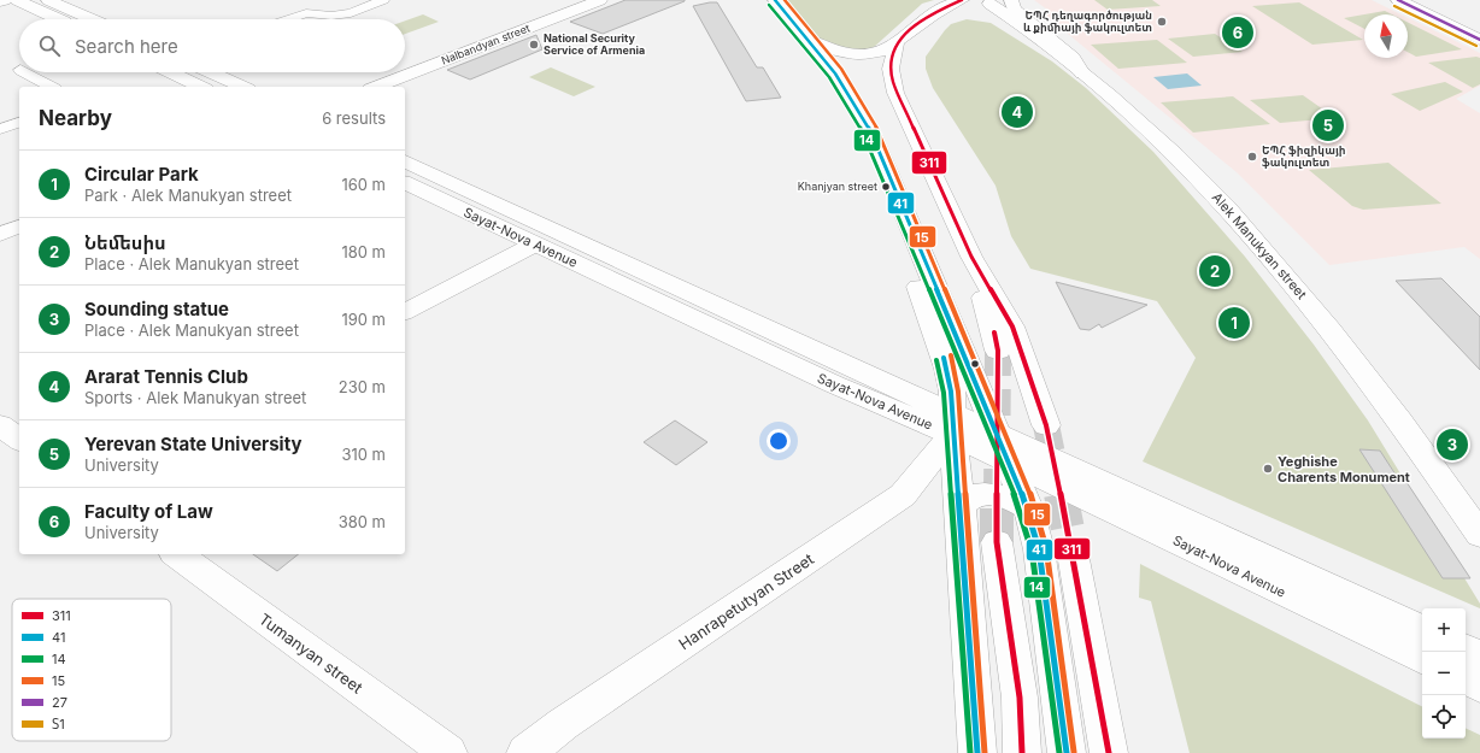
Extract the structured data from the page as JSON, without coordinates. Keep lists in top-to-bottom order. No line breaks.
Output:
{"streets":{"main road":["Nalbandyan street","Sayat-Nova Avenue","Alek Manukyan street","Hanrapetutyan Street","Tumanyan street"]},"crossings":[["Sayat-Nova Avenue","Hanrapetutyan Street"]],"places":["ԵՊՀ դեղագործության և քիմիայի ֆակուլտետ","National Security Service of Armenia","ԵՊՀ ֆիզիկայի ֆակուլտետ","Khanjyan street","Yeghishe Charents Monument"],"lines":["transit line 311","transit line 41","transit line 15","transit line 27","transit line 14","transit line Տ1"],"legend":["311","41","14","15","27","Տ1"],"north":"top","page":{"pins":["6","4","5","2","1","3"],"search":"Search here","heading":["Nearby","6 results"],"list":[{"mark":"1","name":"Circular Park","note":"Park · Alek Manukyan street","value":"160 m"},{"mark":"2","name":"Նեմեսիս","note":"Place · Alek Manukyan street","value":"180 m"},{"mark":"3","name":"Sounding statue","note":"Place · Alek Manukyan street","value":"190 m"},{"mark":"4","name":"Ararat Tennis Club","note":"Sports · Alek Manukyan street","value":"230 m"},{"mark":"5","name":"Yerevan State University","note":"University","value":"310 m"},{"mark":"6","name":"Faculty of Law","note":"University","value":"380 m"}],"map_buttons":["+","−"]}}
